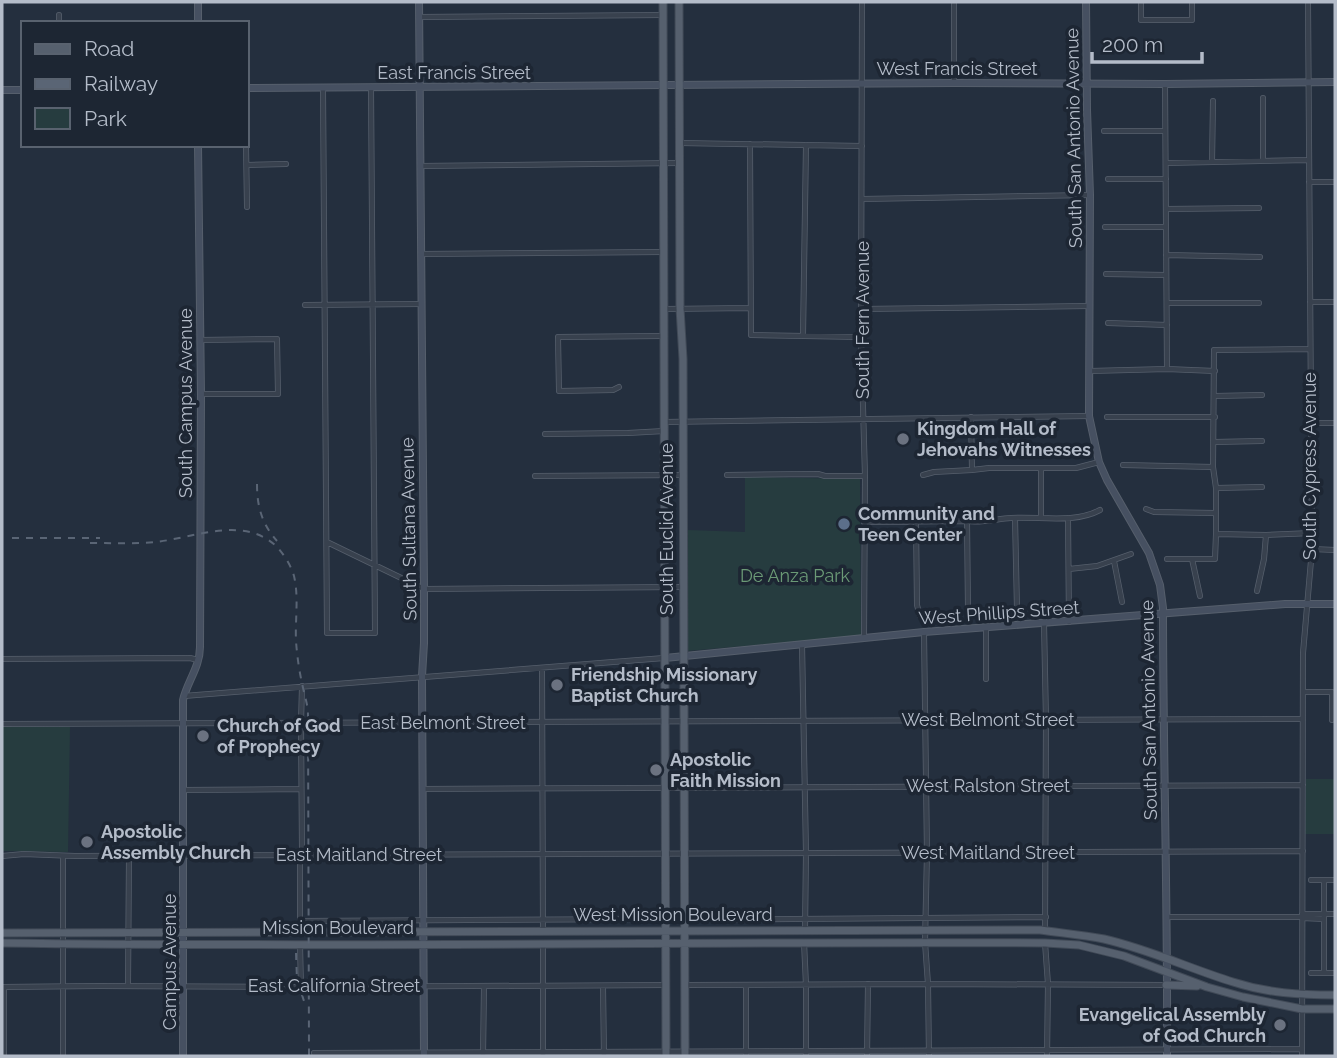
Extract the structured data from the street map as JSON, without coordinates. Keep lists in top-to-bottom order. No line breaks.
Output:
{"streets":{"main road":["South Euclid Avenue","West Mission Boulevard","Mission Boulevard"],"street":["West Francis Street","East Francis Street","South San Antonio Avenue","South Fern Avenue","South Campus Avenue","South Cypress Avenue","South Sultana Avenue","West Phillips Street","West Belmont Street","East Belmont Street","West Ralston Street","West Maitland Street","East Maitland Street","Campus Avenue","East California Street"]},"crossings":[["West Francis Street","East Francis Street"],["West Francis Street","South San Antonio Avenue"],["West Francis Street","South Fern Avenue"],["West Francis Street","South Cypress Avenue"],["West Francis Street","South Euclid Avenue"],["East Francis Street","South Sultana Avenue"],["East Francis Street","South Euclid Avenue"],["South San Antonio Avenue","West Phillips Street"],["South San Antonio Avenue","West Belmont Street"],["South San Antonio Avenue","West Ralston Street"],["South San Antonio Avenue","West Maitland Street"],["South San Antonio Avenue","West Mission Boulevard"],["South Fern Avenue","West Phillips Street"],["South Campus Avenue","Campus Avenue"],["South Cypress Avenue","West Phillips Street"],["South Cypress Avenue","West Belmont Street"],["South Cypress Avenue","West Ralston Street"],["South Cypress Avenue","West Maitland Street"],["South Cypress Avenue","West Mission Boulevard"],["South Sultana Avenue","East Belmont Street"],["South Sultana Avenue","West Ralston Street"],["South Sultana Avenue","East Maitland Street"],["South Sultana Avenue","West Mission Boulevard"],["South Sultana Avenue","Mission Boulevard"],["South Sultana Avenue","East California Street"],["South Euclid Avenue","West Phillips Street"],["South Euclid Avenue","West Belmont Street"],["South Euclid Avenue","East Belmont Street"],["South Euclid Avenue","West Ralston Street"],["South Euclid Avenue","West Maitland Street"],["South Euclid Avenue","East Maitland Street"],["South Euclid Avenue","West Mission Boulevard"],["South Euclid Avenue","Mission Boulevard"],["South Euclid Avenue","East California Street"],["West Belmont Street","East Belmont Street"],["East Belmont Street","Campus Avenue"],["West Maitland Street","East Maitland Street"],["East Maitland Street","Campus Avenue"],["West Mission Boulevard","Mission Boulevard"],["West Mission Boulevard","Campus Avenue"],["Mission Boulevard","Campus Avenue"],["Campus Avenue","East California Street"]],"parks":["De Anza Park"],"places":["Kingdom Hall of Jehovahs Witnesses","Community and Teen Center","Friendship Missionary Baptist Church","Church of God of Prophecy","Apostolic Faith Mission","Apostolic Assembly Church","Evangelical Assembly of God Church"],"legend":["Road","Railway","Park"],"scale_bar":"200 m"}
